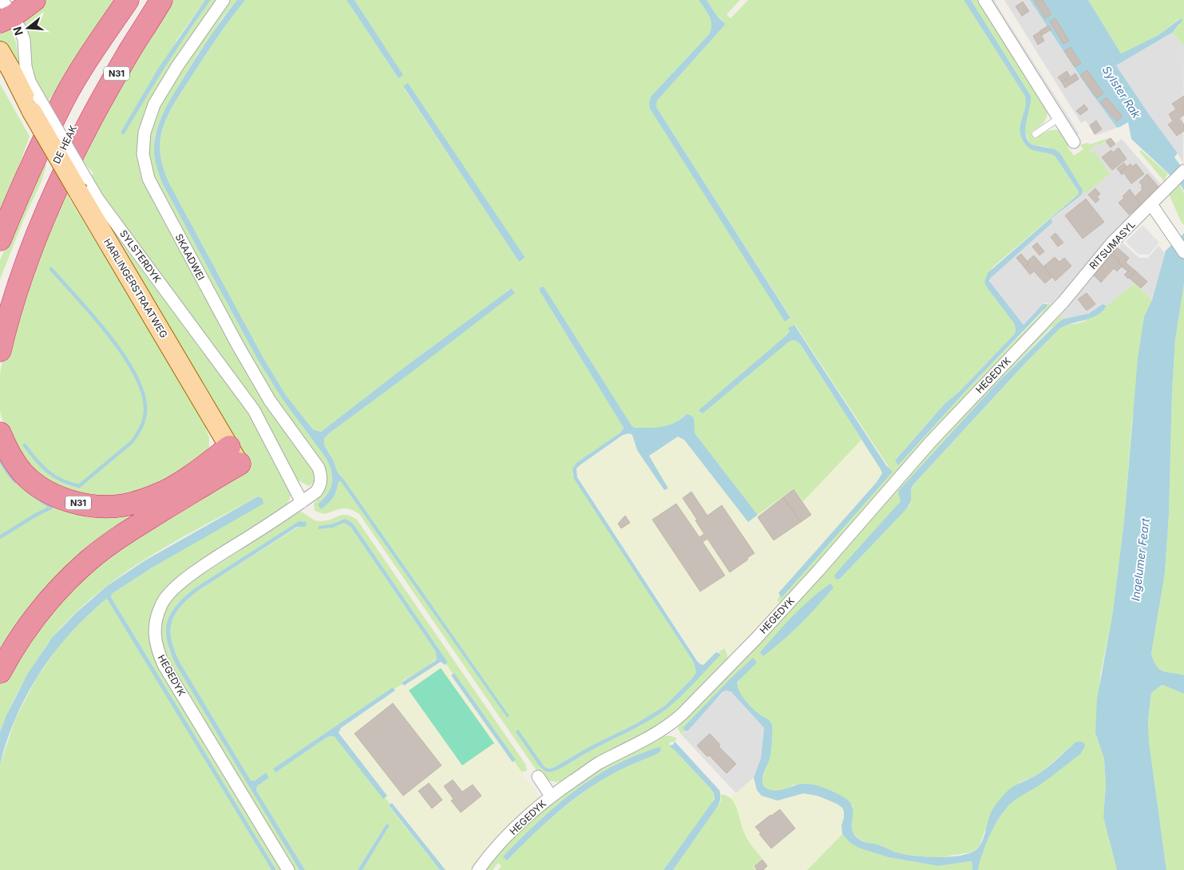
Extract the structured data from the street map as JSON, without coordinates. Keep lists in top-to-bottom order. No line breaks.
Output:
{"streets":{"highway":["N31","DE HEAK"],"main road":["HARLINGERSTRAATWEG"],"street":["RITSUMASYL","SYLSTERDYK","SKAADWEI","HEGEDYK"]},"crossings":[["N31","HARLINGERSTRAATWEG"],["RITSUMASYL","HEGEDYK"],["SYLSTERDYK","SKAADWEI"],["SYLSTERDYK","HARLINGERSTRAATWEG"],["SYLSTERDYK","HEGEDYK"],["SKAADWEI","HEGEDYK"]],"water":["Sylster Rak","Ingelumer Feart"],"north":"left"}
